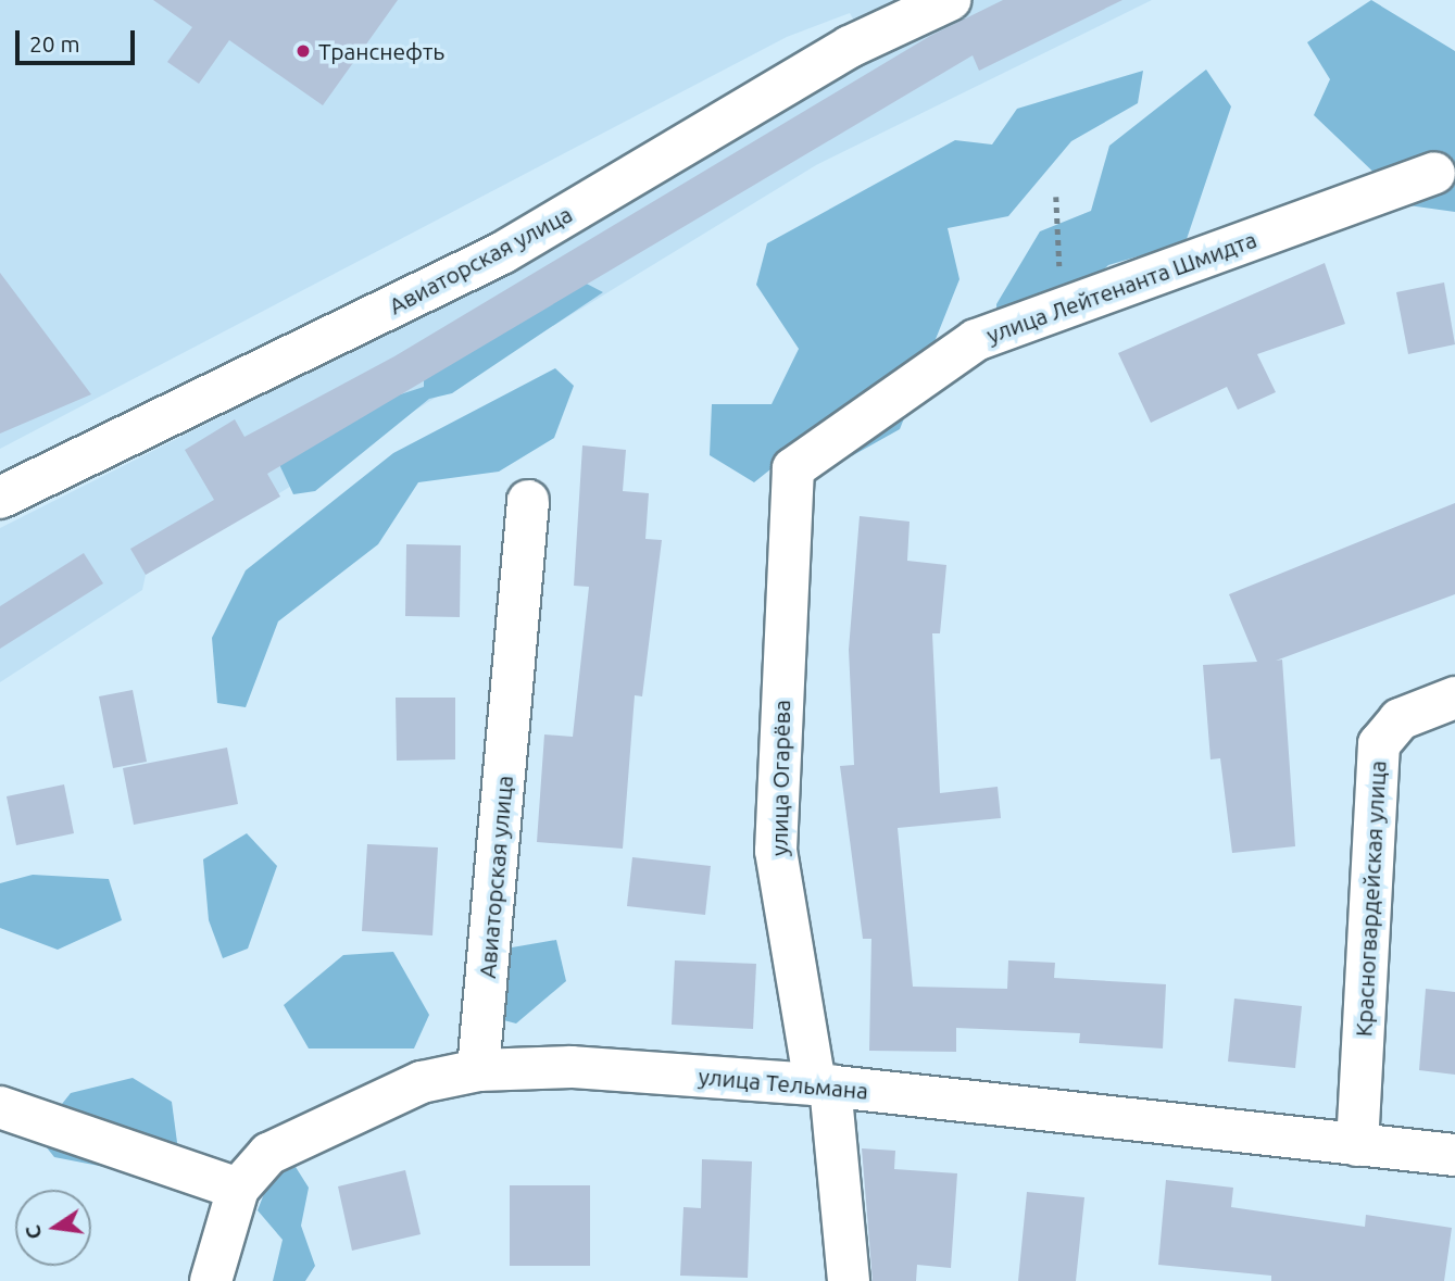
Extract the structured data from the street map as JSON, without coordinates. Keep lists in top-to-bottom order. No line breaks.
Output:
{"streets":{"street":["Авиаторская улица","улица Лейтенанта Шмидта","улица Огарёва","Красногвардейская улица","улица Тельмана"]},"crossings":[["Авиаторская улица","улица Тельмана"],["улица Лейтенанта Шмидта","улица Огарёва"],["улица Огарёва","улица Тельмана"],["Красногвардейская улица","улица Тельмана"]],"places":["Транснефть"],"scale_bar":"20 m","north":"left"}
